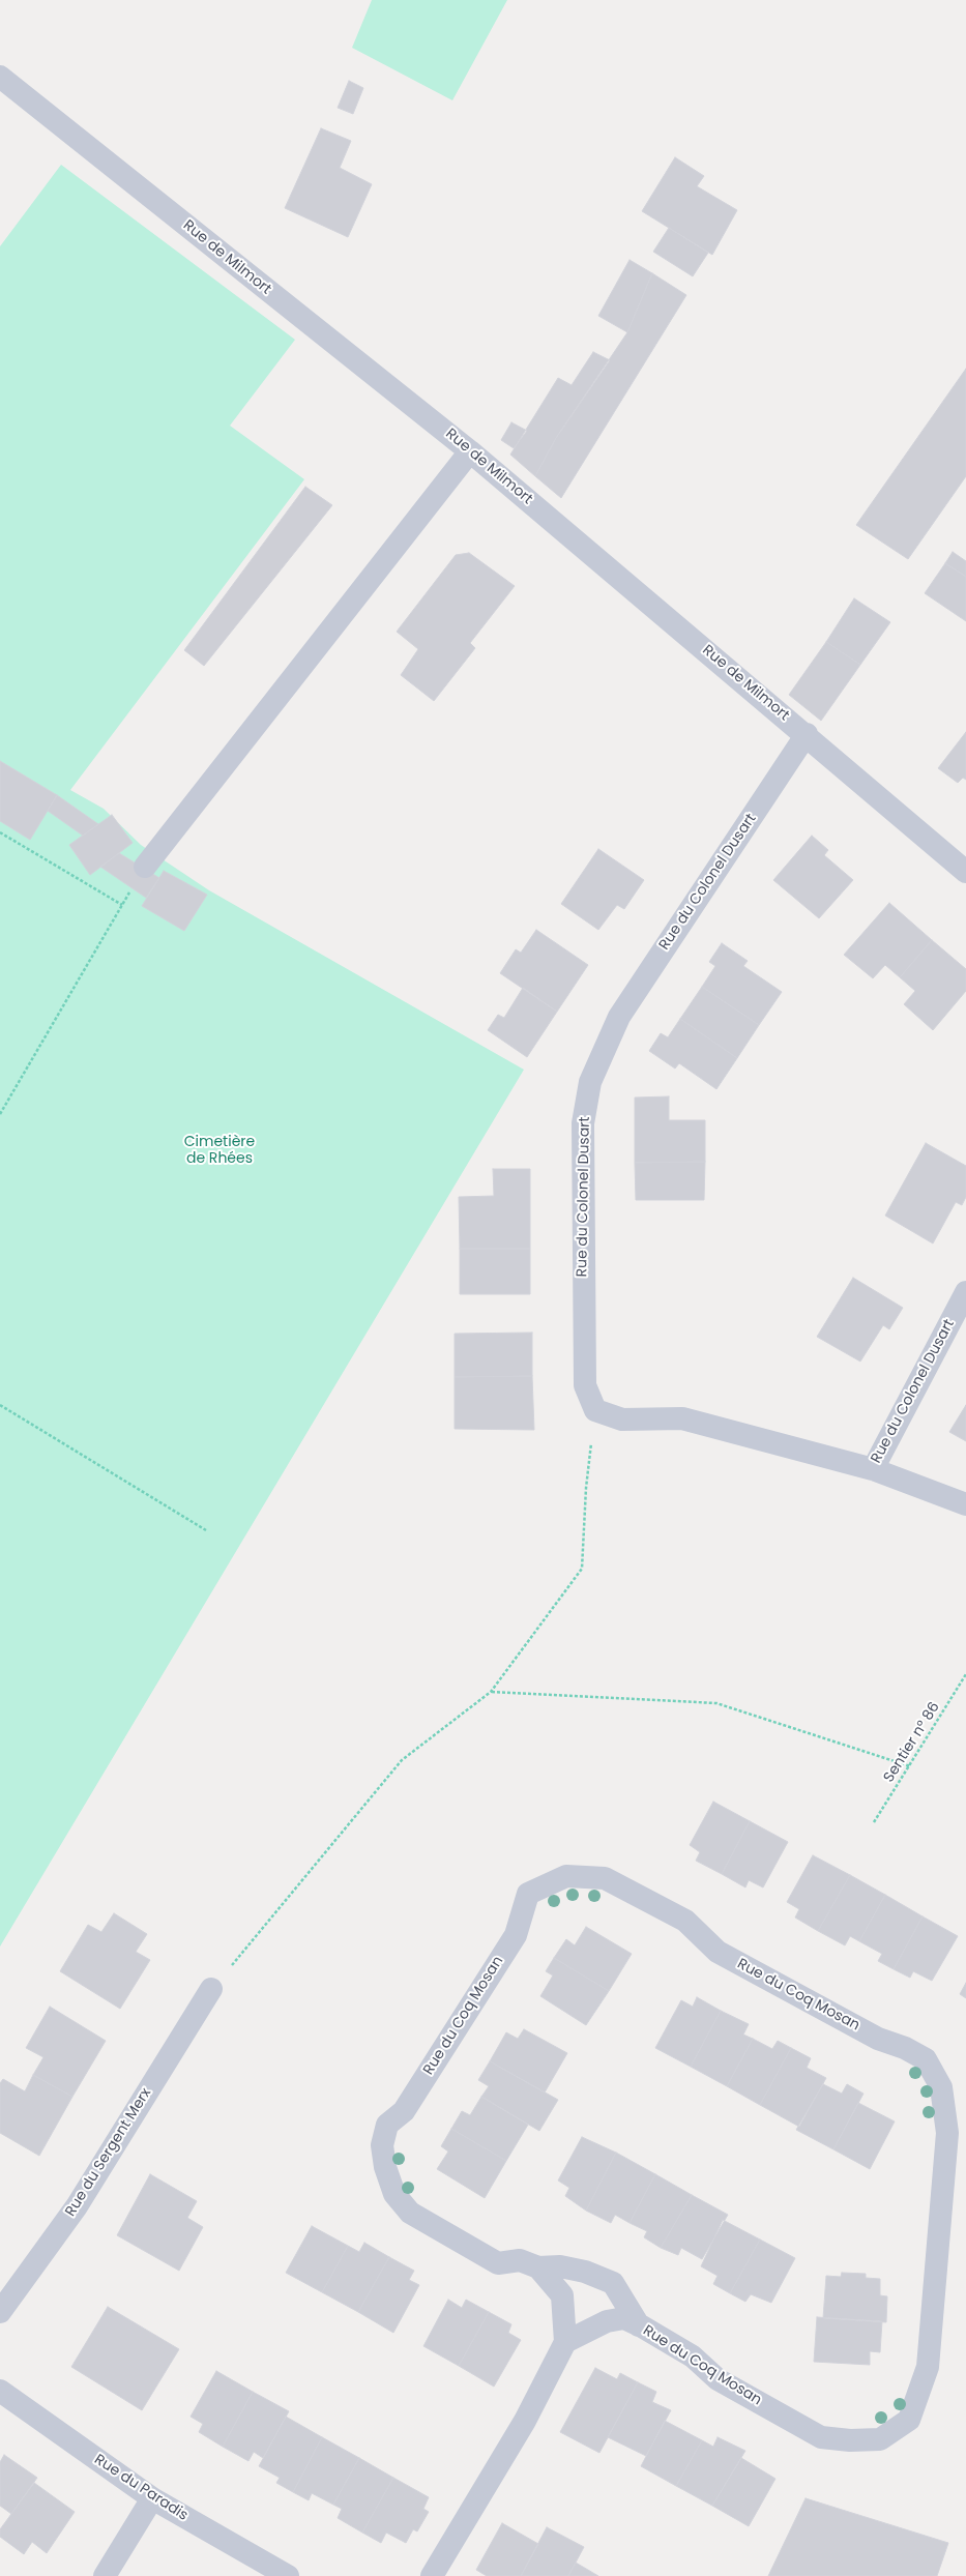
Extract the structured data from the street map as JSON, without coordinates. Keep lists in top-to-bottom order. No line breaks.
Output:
{"streets":{"street":["Rue de Milmort","Rue du Colonel Dusart","Rue du Coq Mosan","Rue du Sergent Merx","Rue du Paradis"],"path":["Sentier n° 86"]},"crossings":[["Rue de Milmort","Rue du Colonel Dusart"]],"parks":["Cimetière de Rhées"]}
